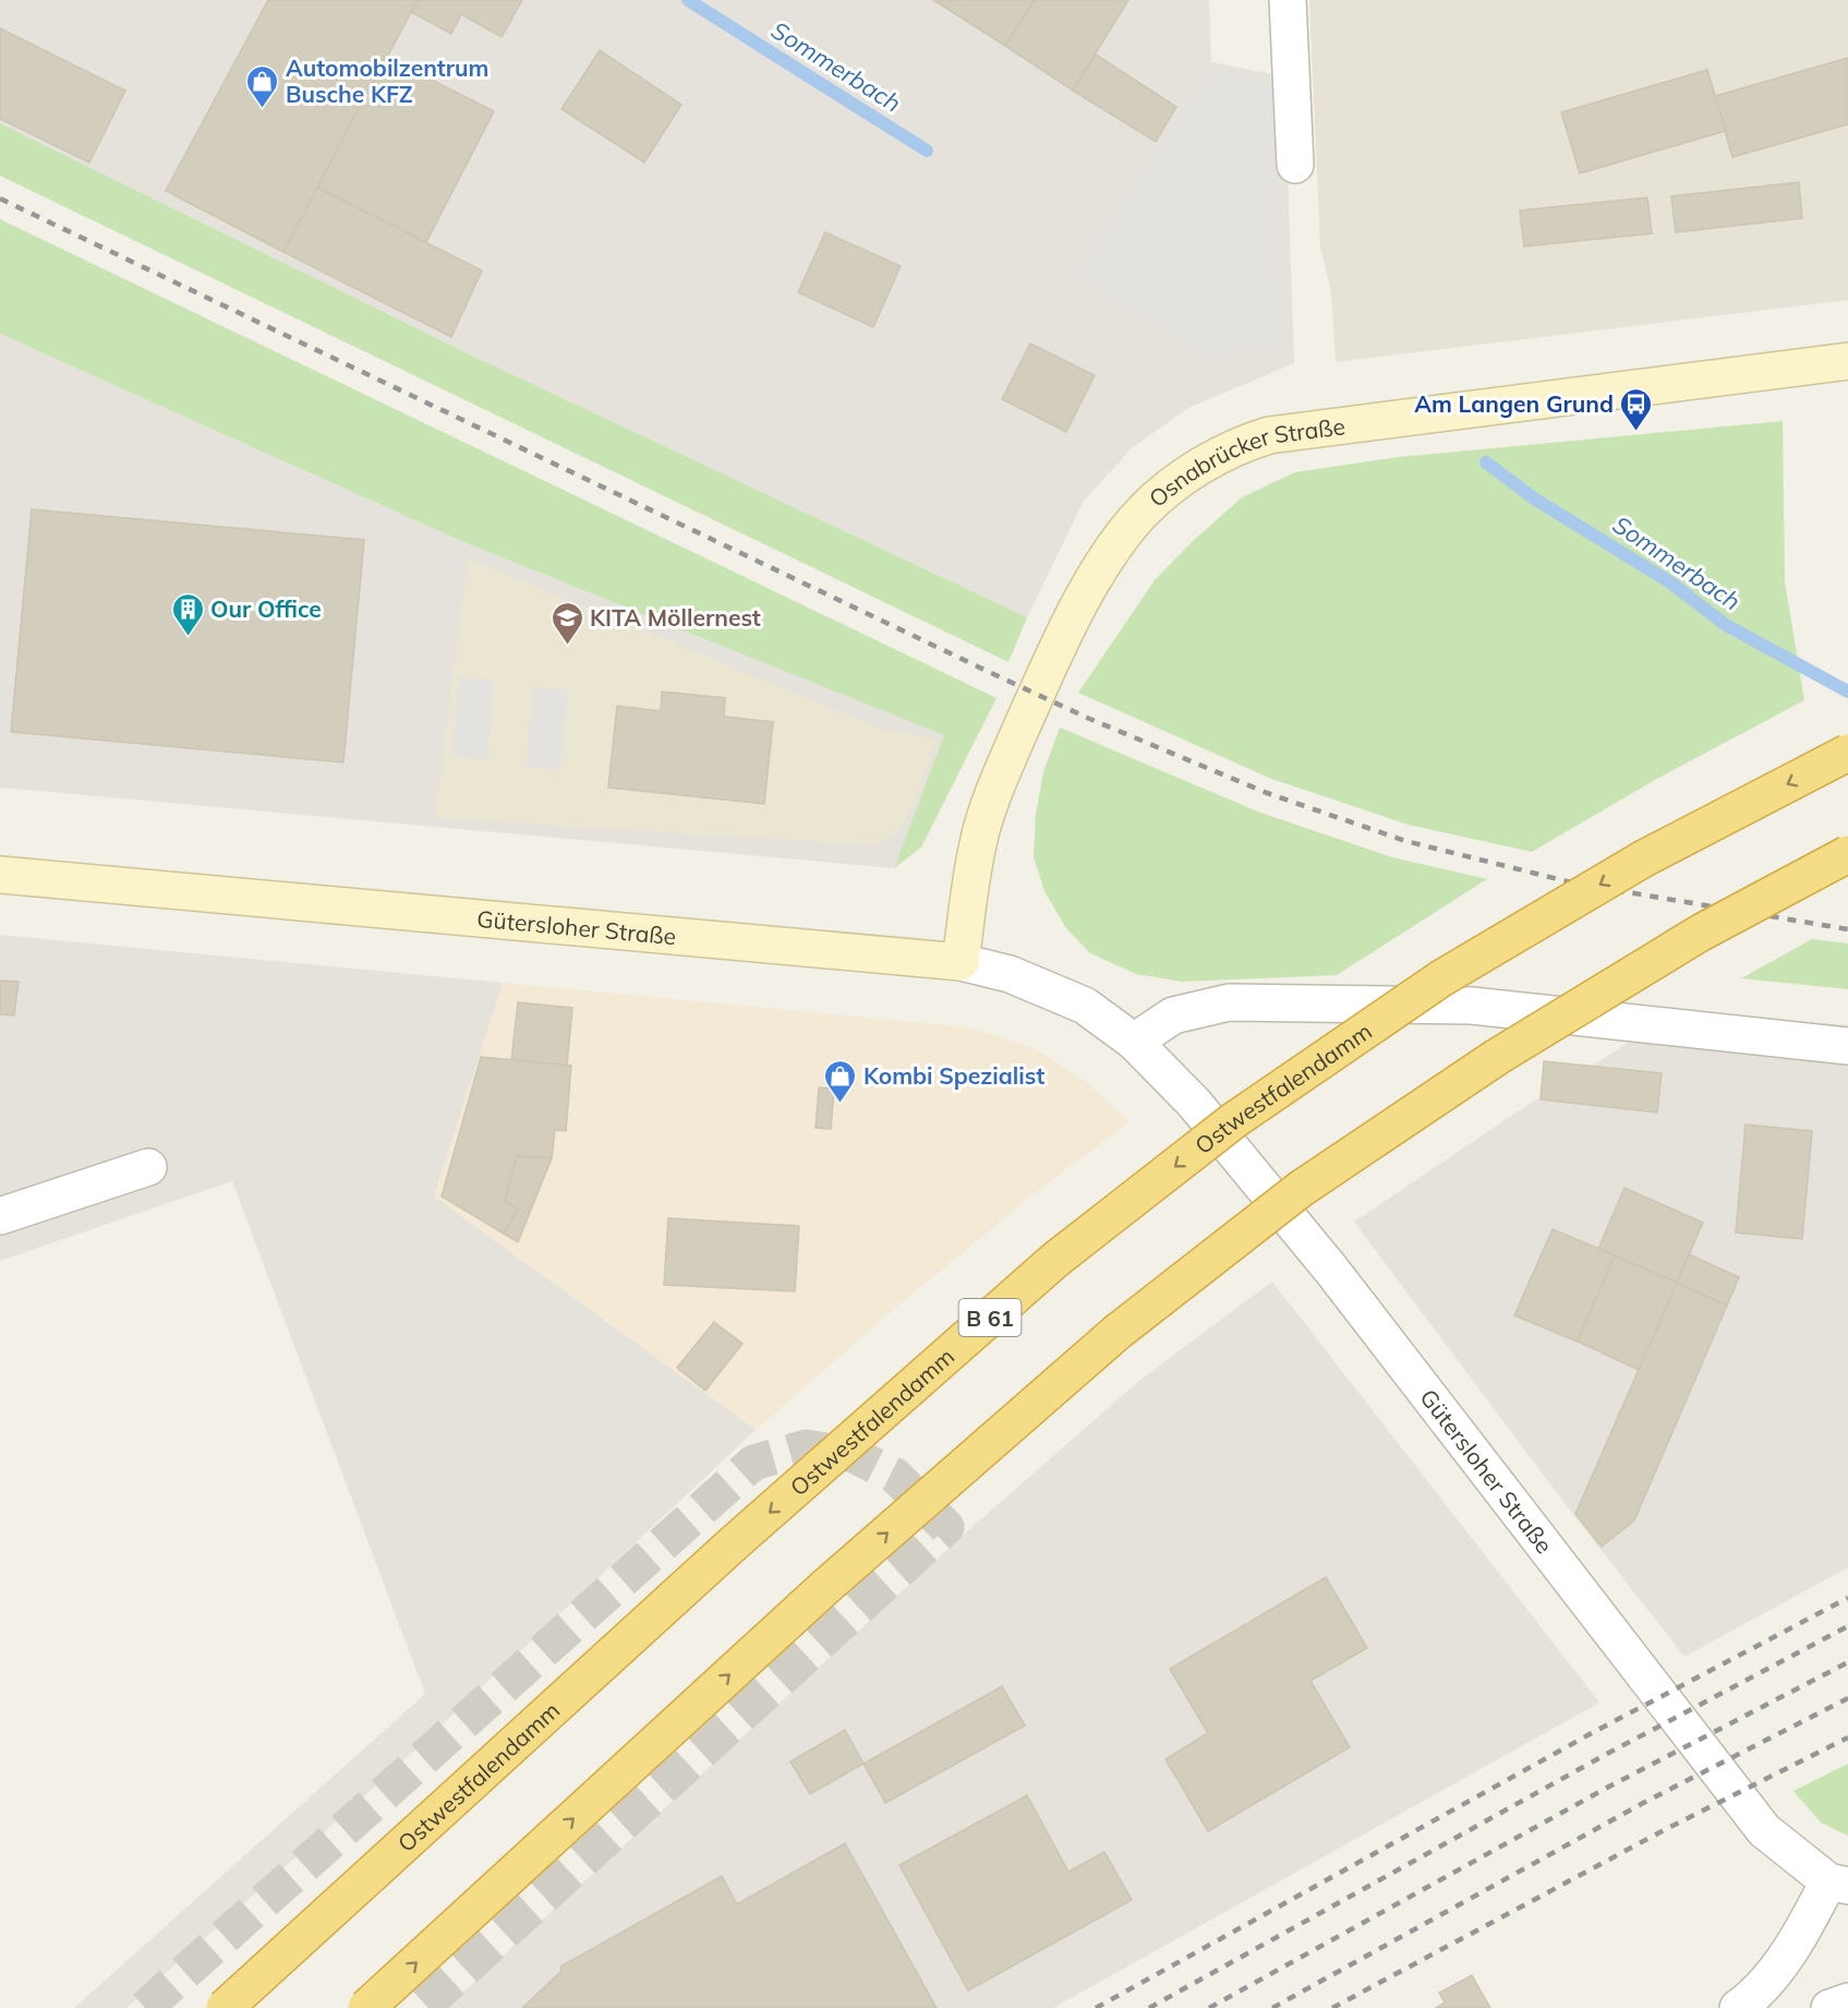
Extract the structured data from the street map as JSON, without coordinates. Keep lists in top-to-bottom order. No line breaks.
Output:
{"streets":{"highway":["Ostwestfalendamm","B 61"],"main road":["Osnabrücker Straße","Gütersloher Straße"]},"crossings":[["Osnabrücker Straße","Gütersloher Straße"]],"water":["Sommerbach"],"places":{"shop":["Automobilzentrum Busche KFZ","Kombi Spezialist"],"bus stop":["Am Langen Grund"],"building":["Our Office"],"school or university":["KITA Möllernest"]}}
